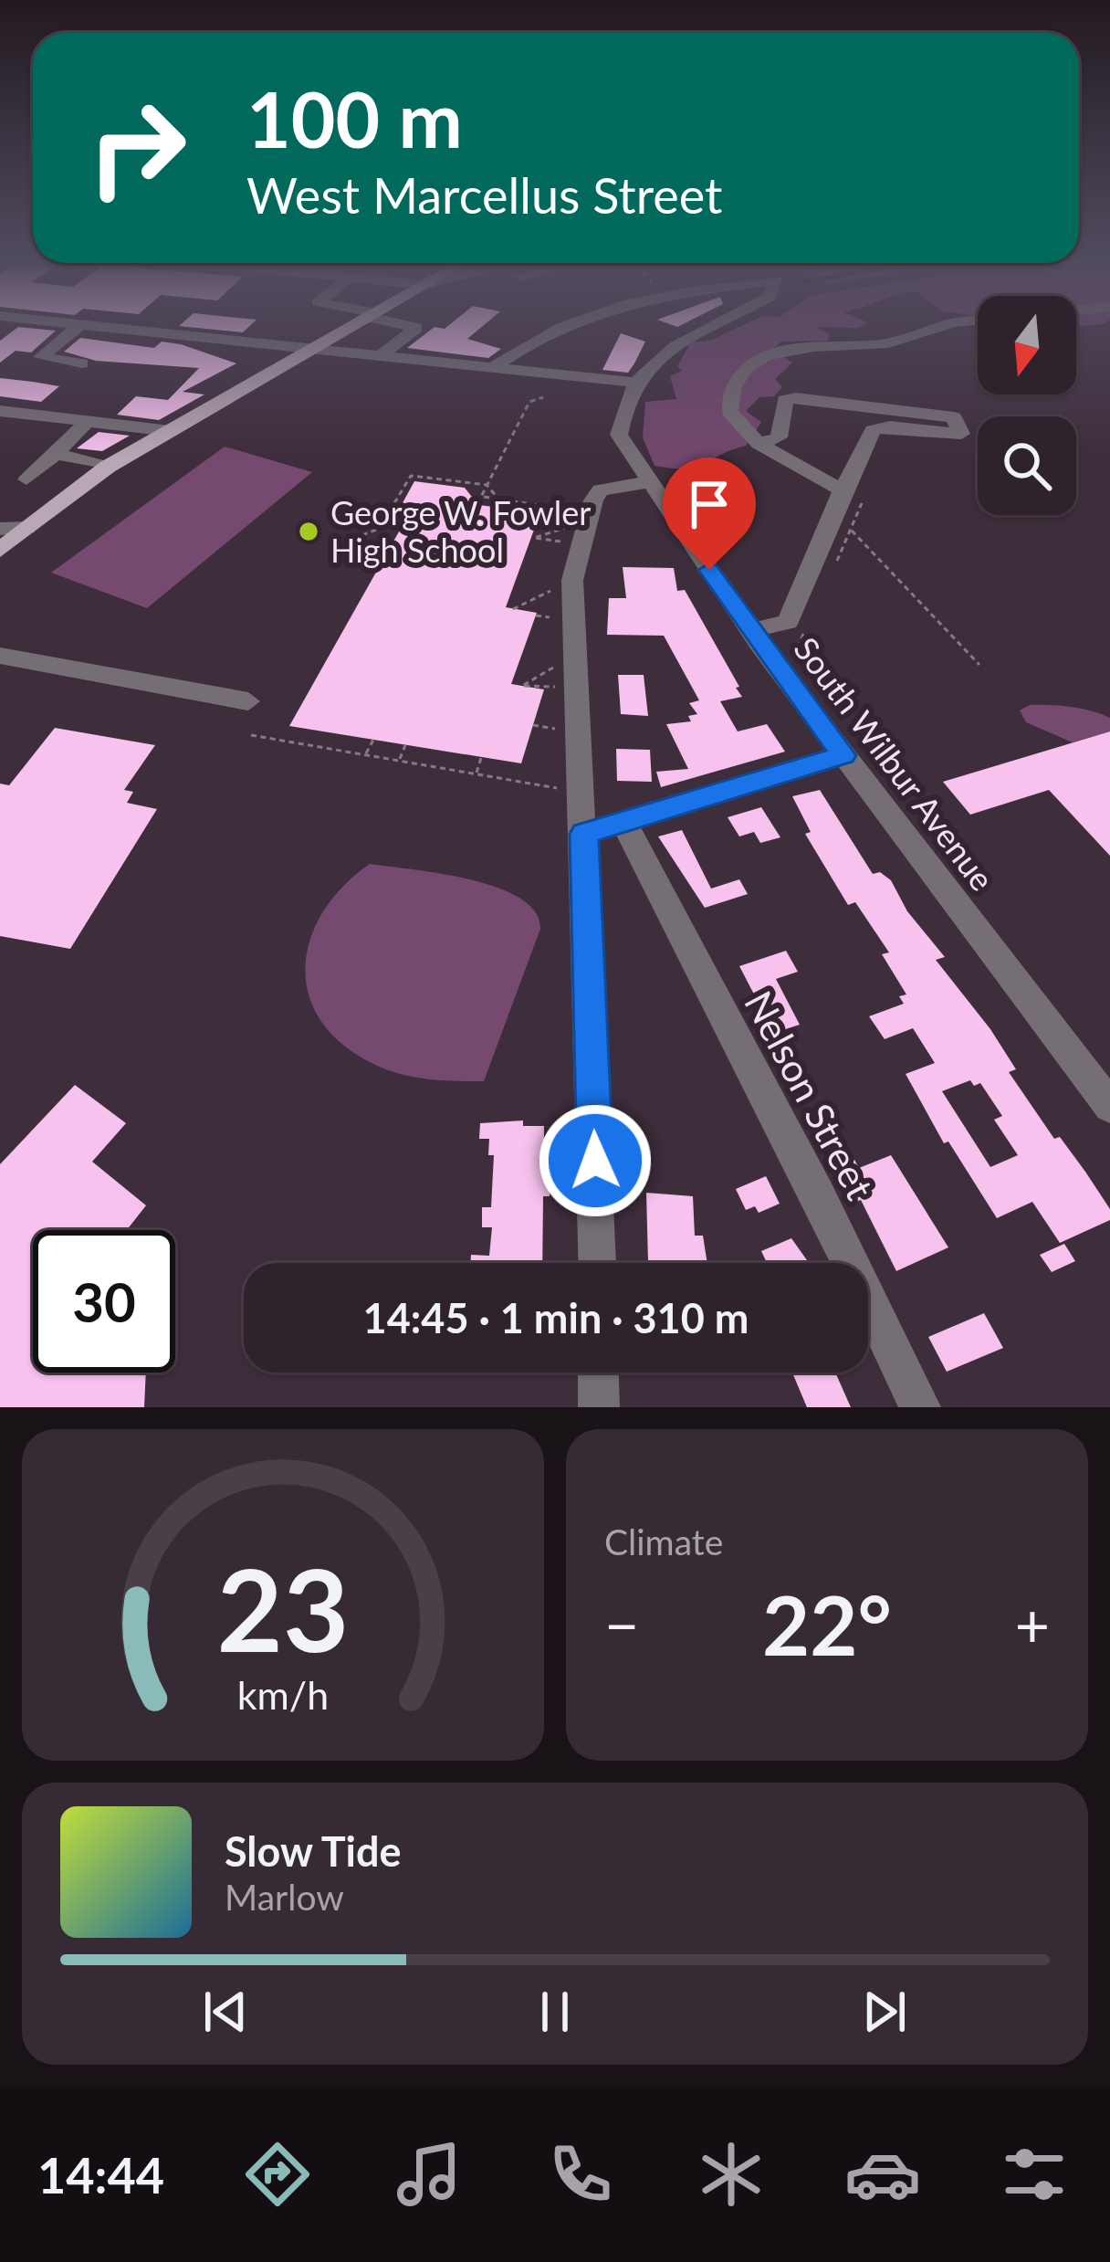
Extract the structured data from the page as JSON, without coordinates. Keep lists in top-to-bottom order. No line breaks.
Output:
{"streets":{"street":["South Wilbur Avenue","Nelson Street"]},"places":["George W. Fowler High School"],"north":"bottom","page":{"turn":["100 m","West Marcellus Street"],"limit":"30","trip":"14:45 · 1 min · 310 m","tile":"Climate","heat":["−","22°","+"],"song":["Slow Tide","Marlow"],"tabs":"14:44","gauge":["23","km/h"]}}
